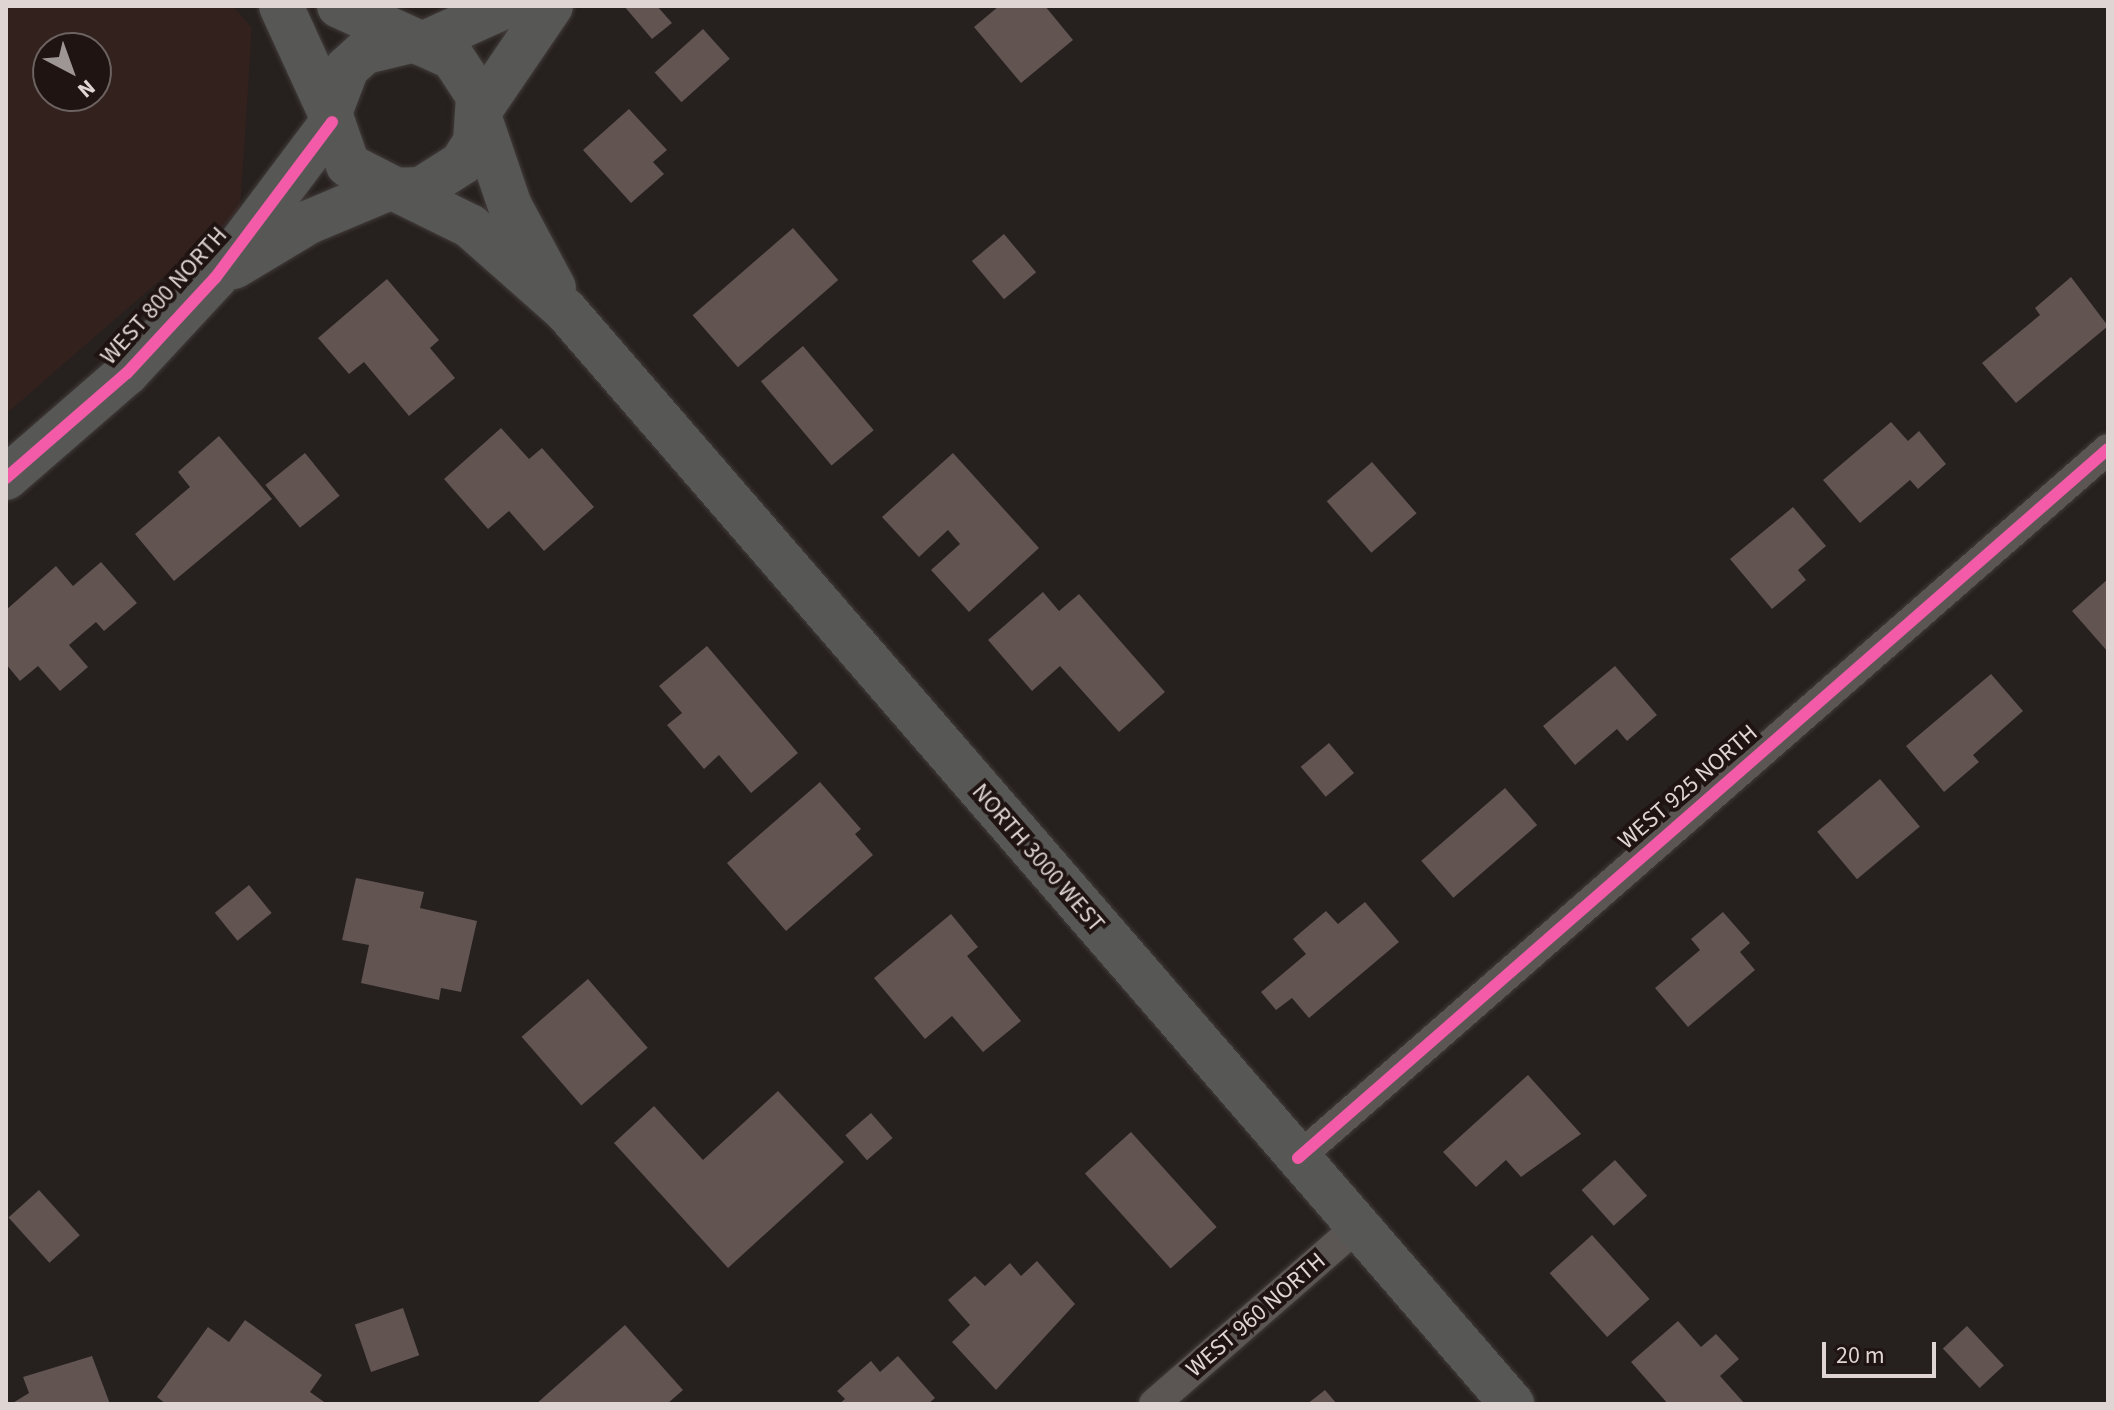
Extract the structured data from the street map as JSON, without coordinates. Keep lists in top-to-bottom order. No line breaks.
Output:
{"streets":{"main road":["WEST 800 NORTH","NORTH 3000 WEST"],"street":["WEST 925 NORTH","WEST 960 NORTH"]},"crossings":[["WEST 800 NORTH","NORTH 3000 WEST"],["WEST 925 NORTH","NORTH 3000 WEST"],["NORTH 3000 WEST","WEST 960 NORTH"]],"scale_bar":"20 m","north":"bottom right"}
